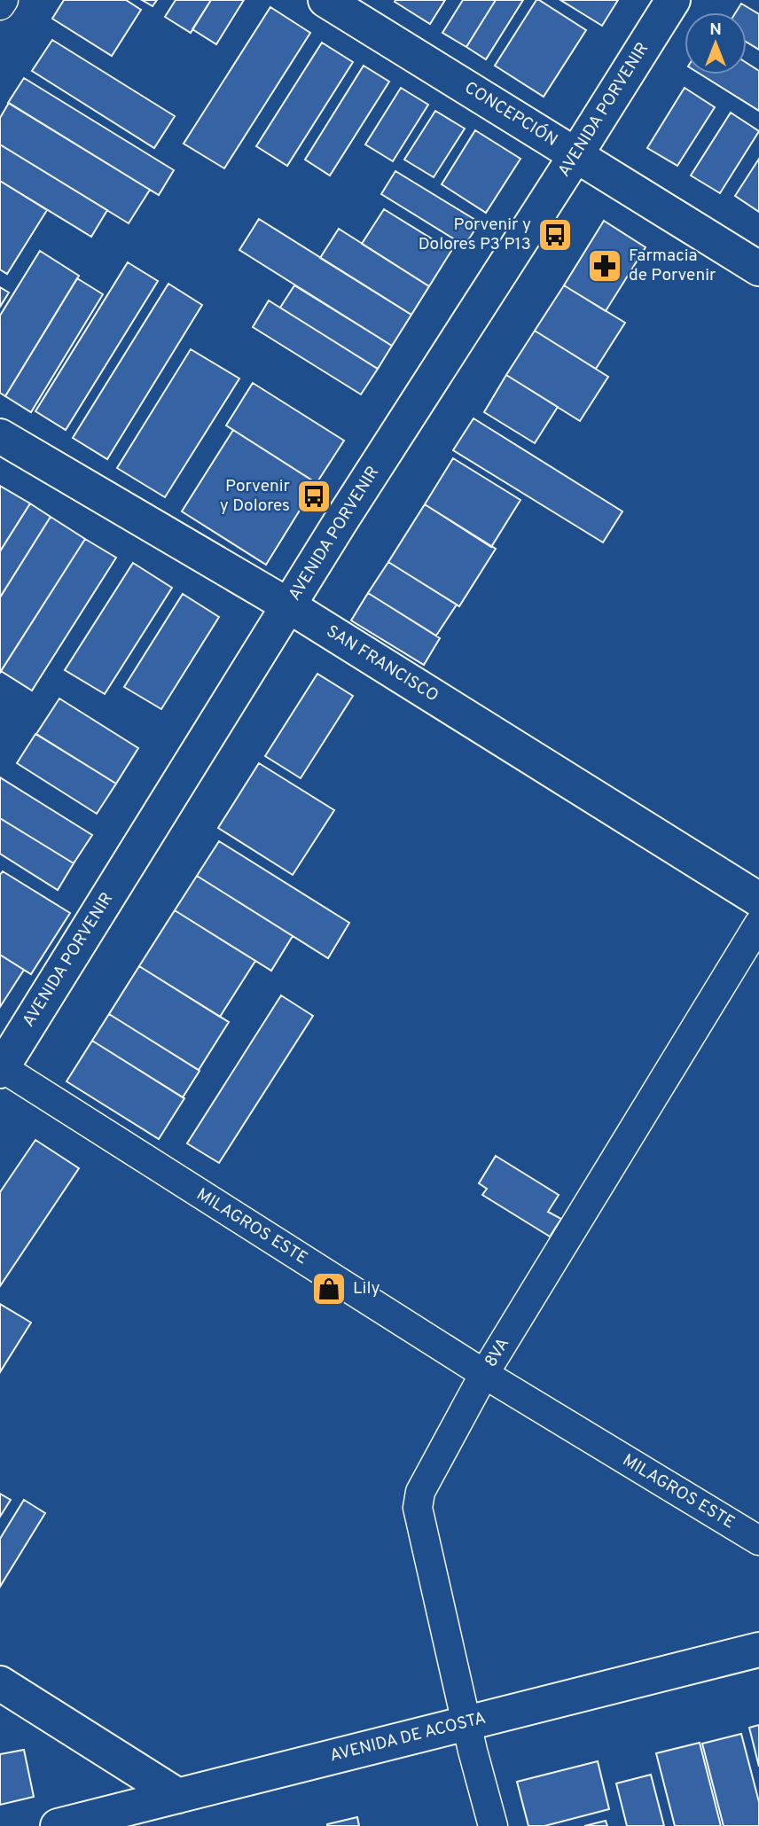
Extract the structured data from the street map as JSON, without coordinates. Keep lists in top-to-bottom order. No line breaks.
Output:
{"streets":{"main road":["AVENIDA PORVENIR","CONCEPCIÓN","SAN FRANCISCO","AVENIDA DE ACOSTA"],"street":["MILAGROS ESTE","8VA"]},"crossings":[["AVENIDA PORVENIR","CONCEPCIÓN"],["AVENIDA PORVENIR","SAN FRANCISCO"],["AVENIDA PORVENIR","MILAGROS ESTE"],["MILAGROS ESTE","8VA"],["8VA","AVENIDA DE ACOSTA"]],"places":{"bus stop":["Porvenir y Dolores P3 P13","Porvenir y Dolores"],"pharmacy":["Farmacia de Porvenir"],"shop":["Lily"]},"north":"top"}
